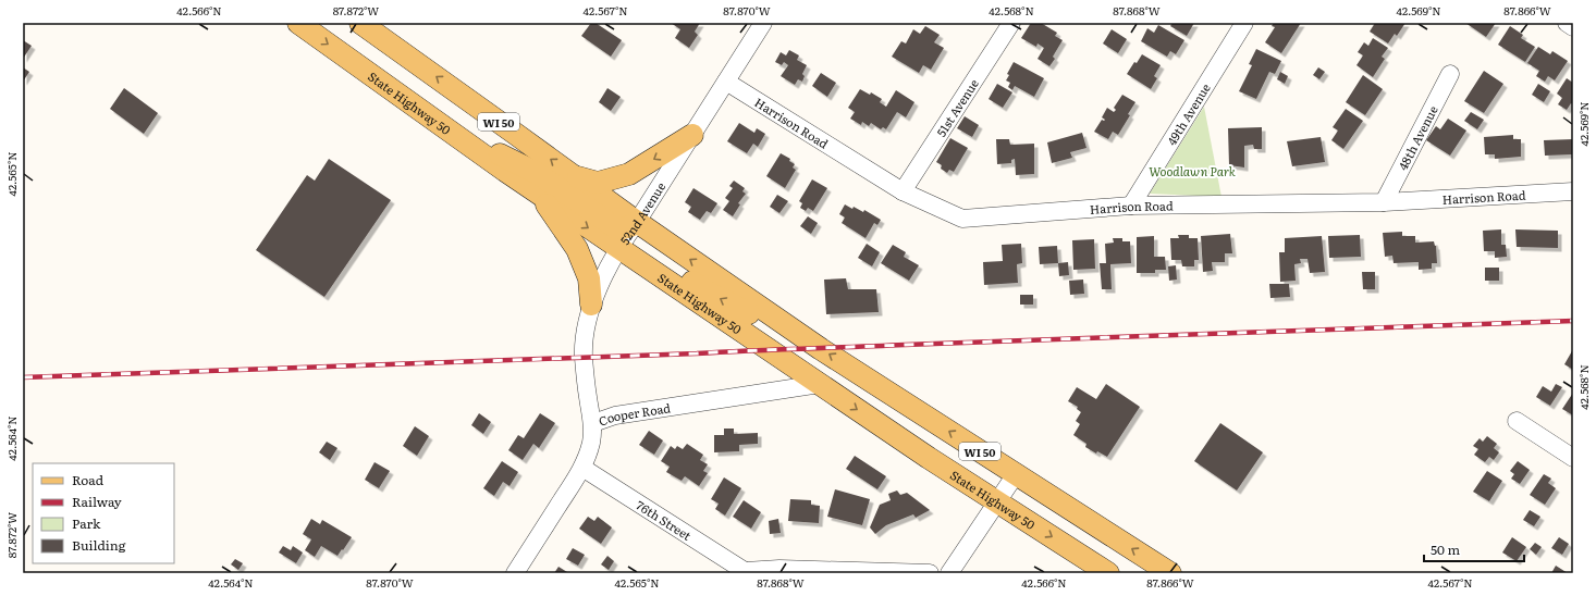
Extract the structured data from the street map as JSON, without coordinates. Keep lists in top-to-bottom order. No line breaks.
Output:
{"streets":{"main road":["State Highway 50","WI 50"],"street":["51st Avenue","49th Avenue","Harrison Road","48th Avenue","52nd Avenue","Cooper Road","76th Street"]},"crossings":[["State Highway 50","52nd Avenue"],["State Highway 50","Cooper Road"],["51st Avenue","Harrison Road"],["49th Avenue","Harrison Road"],["WI 50","52nd Avenue"],["Harrison Road","48th Avenue"],["Harrison Road","52nd Avenue"],["52nd Avenue","Cooper Road"],["Cooper Road","76th Street"]],"parks":["Woodlawn Park"],"legend":["Road","Railway","Park","Building"],"scale_bar":"50 m","coordinates":["42.566°N","87.872°W","42.567°N","87.870°W","42.568°N","87.868°W","42.569°N","87.866°W","42.565°N","42.564°N"]}
